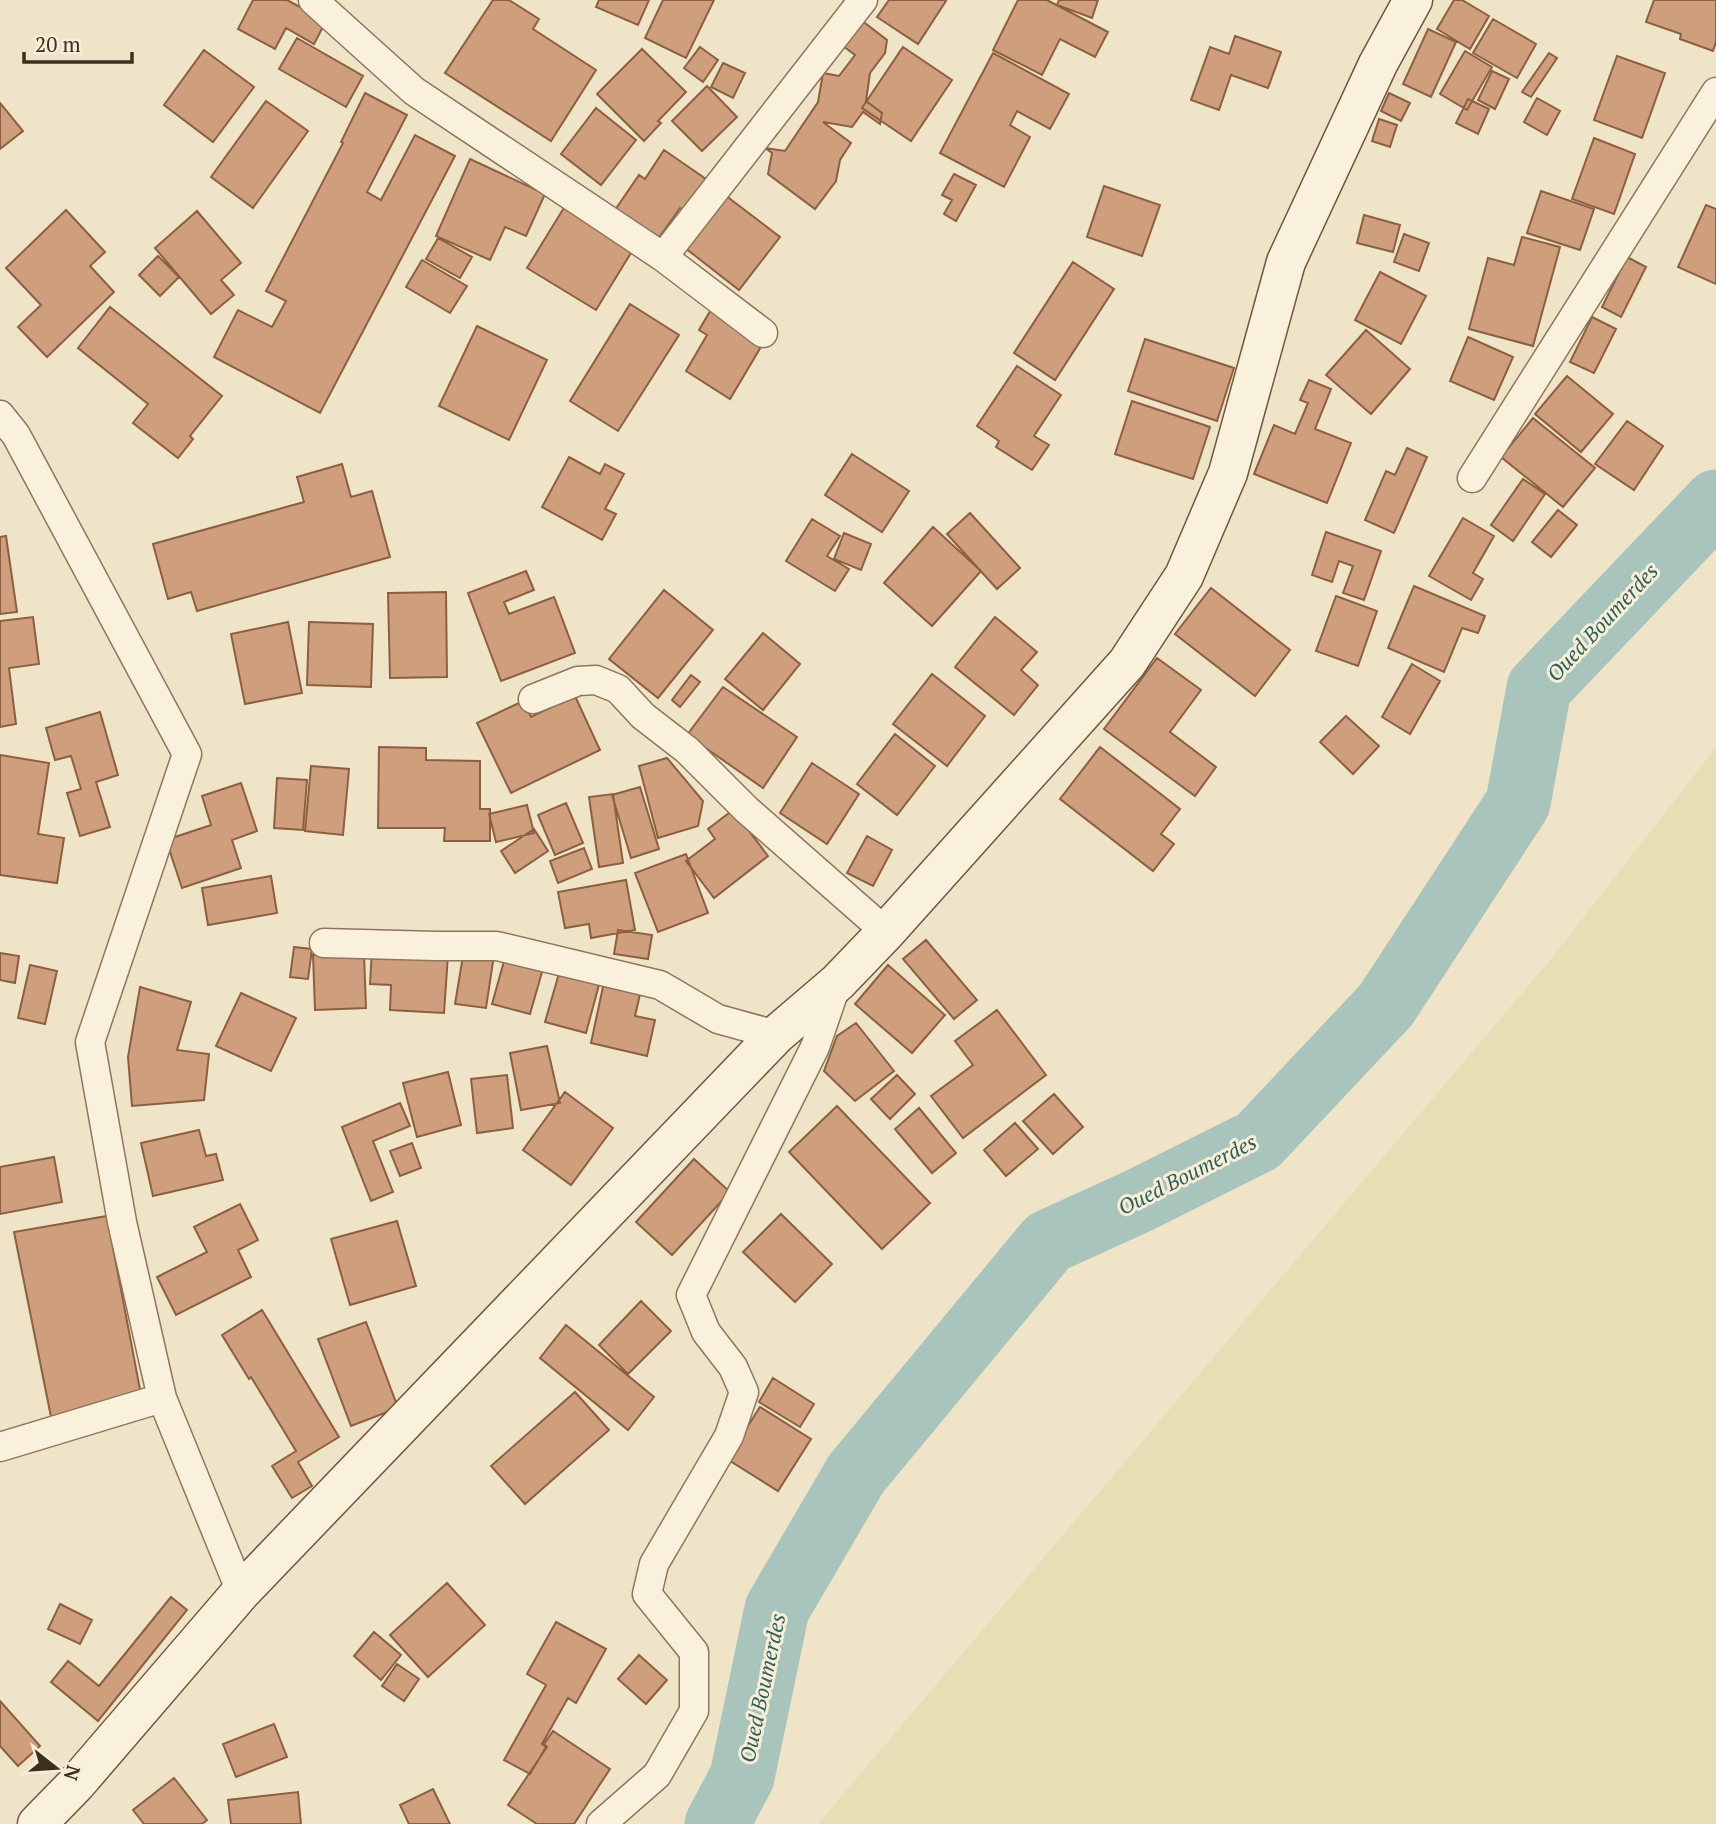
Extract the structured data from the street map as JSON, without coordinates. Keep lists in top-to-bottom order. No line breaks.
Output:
{"water":["Oued Boumerdes"],"scale_bar":"20 m","north":"right"}
